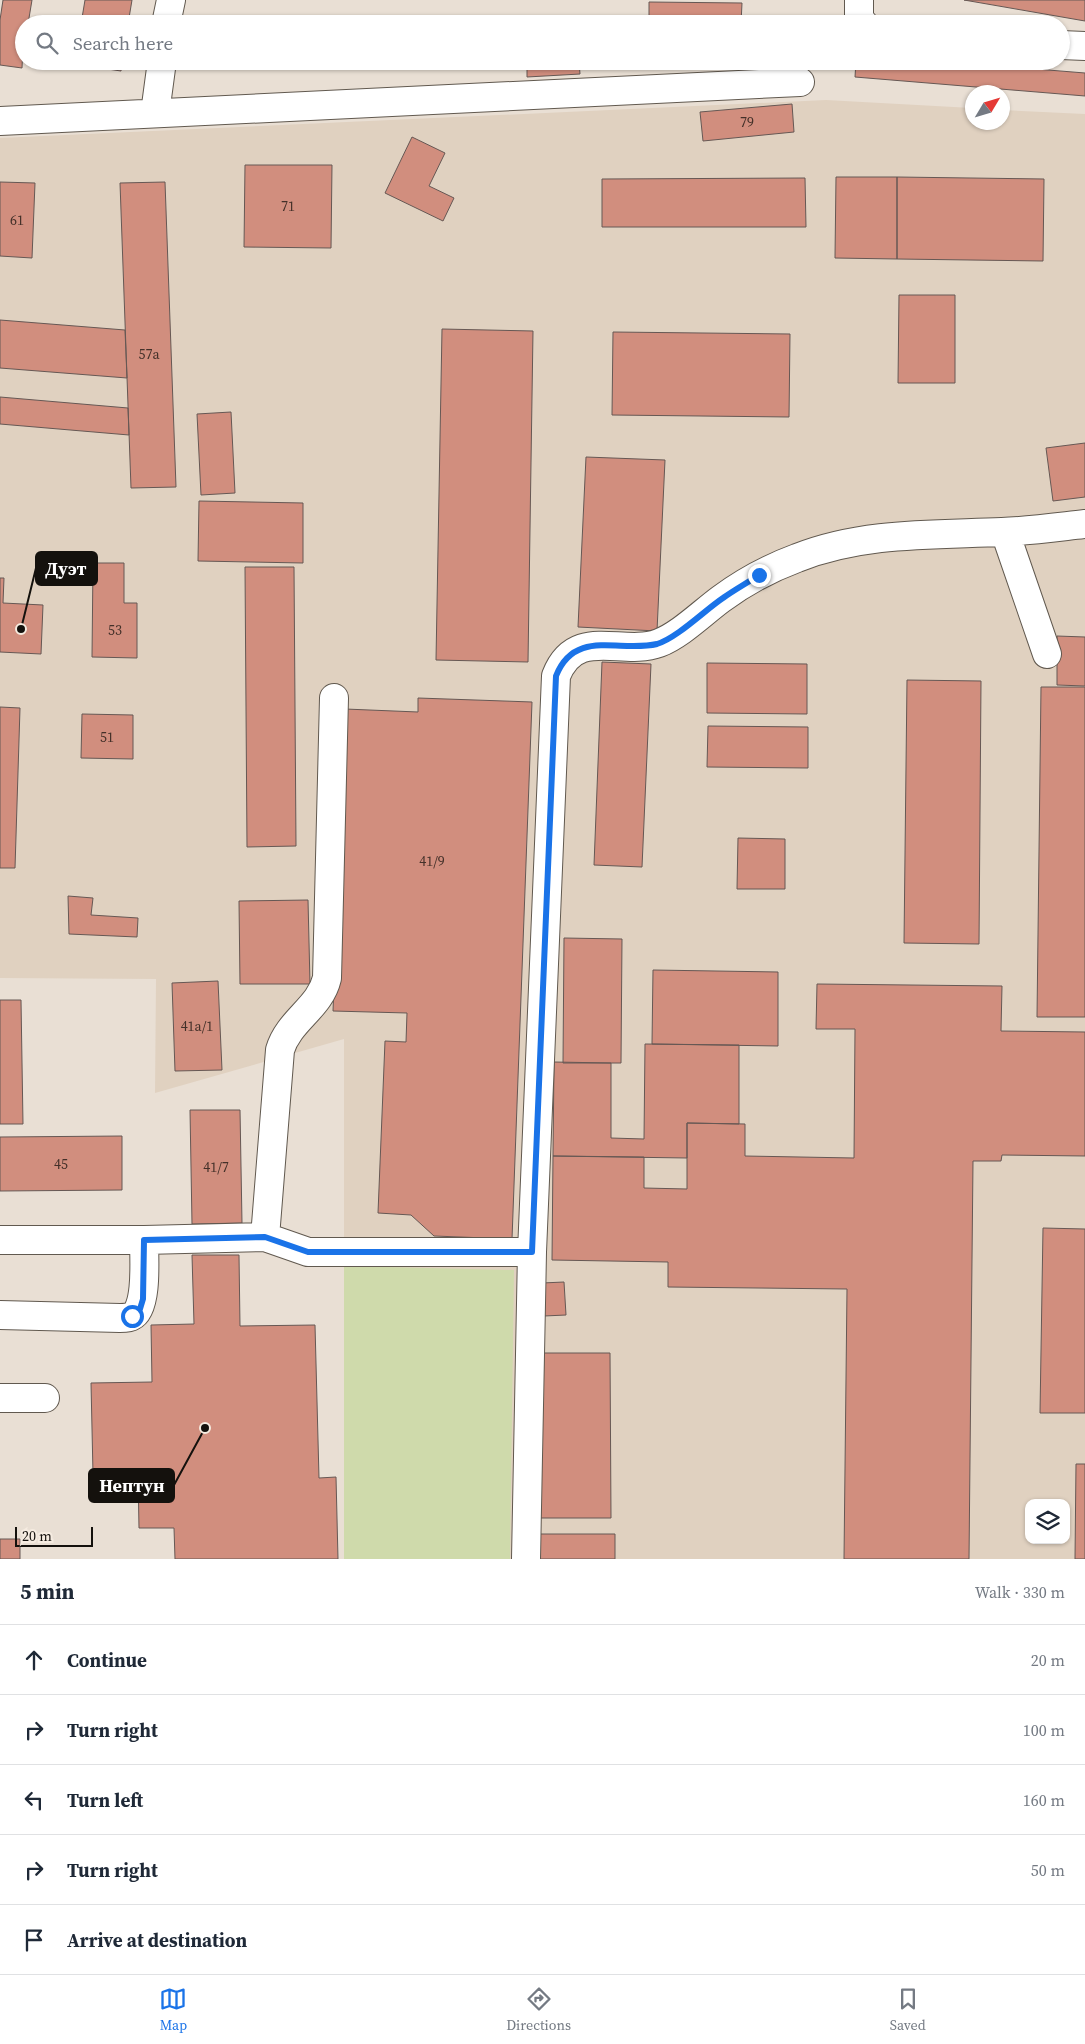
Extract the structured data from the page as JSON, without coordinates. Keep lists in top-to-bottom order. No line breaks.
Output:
{"places":["Дуэт","Нептун"],"house_numbers":["79","71","61","57a","53","51","41/9","41a/1","45","41/7"],"scale_bar":"20 m","north":"top right","page":{"search":"Search here","scale":"20 m","heading":["5 min","Walk · 330 m"],"list":[["Continue","20 m"],["Turn right","100 m"],["Turn left","160 m"],["Turn right","50 m"],"Arrive at destination"],"nav":["Map","Directions","Saved"]}}
